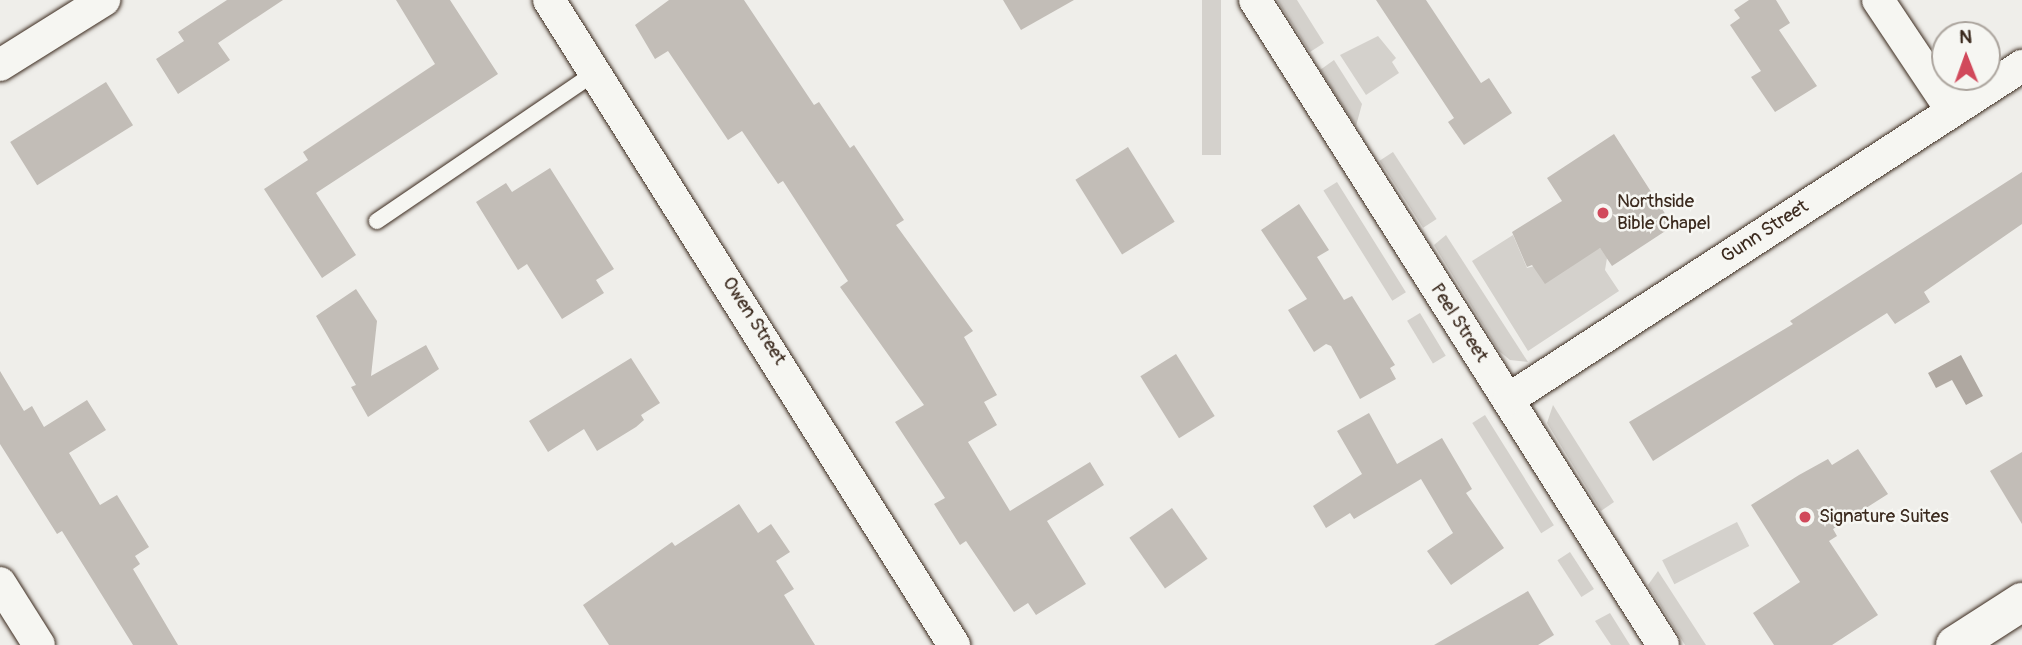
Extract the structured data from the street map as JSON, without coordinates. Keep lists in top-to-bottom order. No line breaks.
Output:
{"streets":{"street":["Gunn Street","Owen Street","Peel Street"]},"crossings":[["Gunn Street","Peel Street"]],"places":["Northside Bible Chapel","Signature Suites"],"north":"top"}
